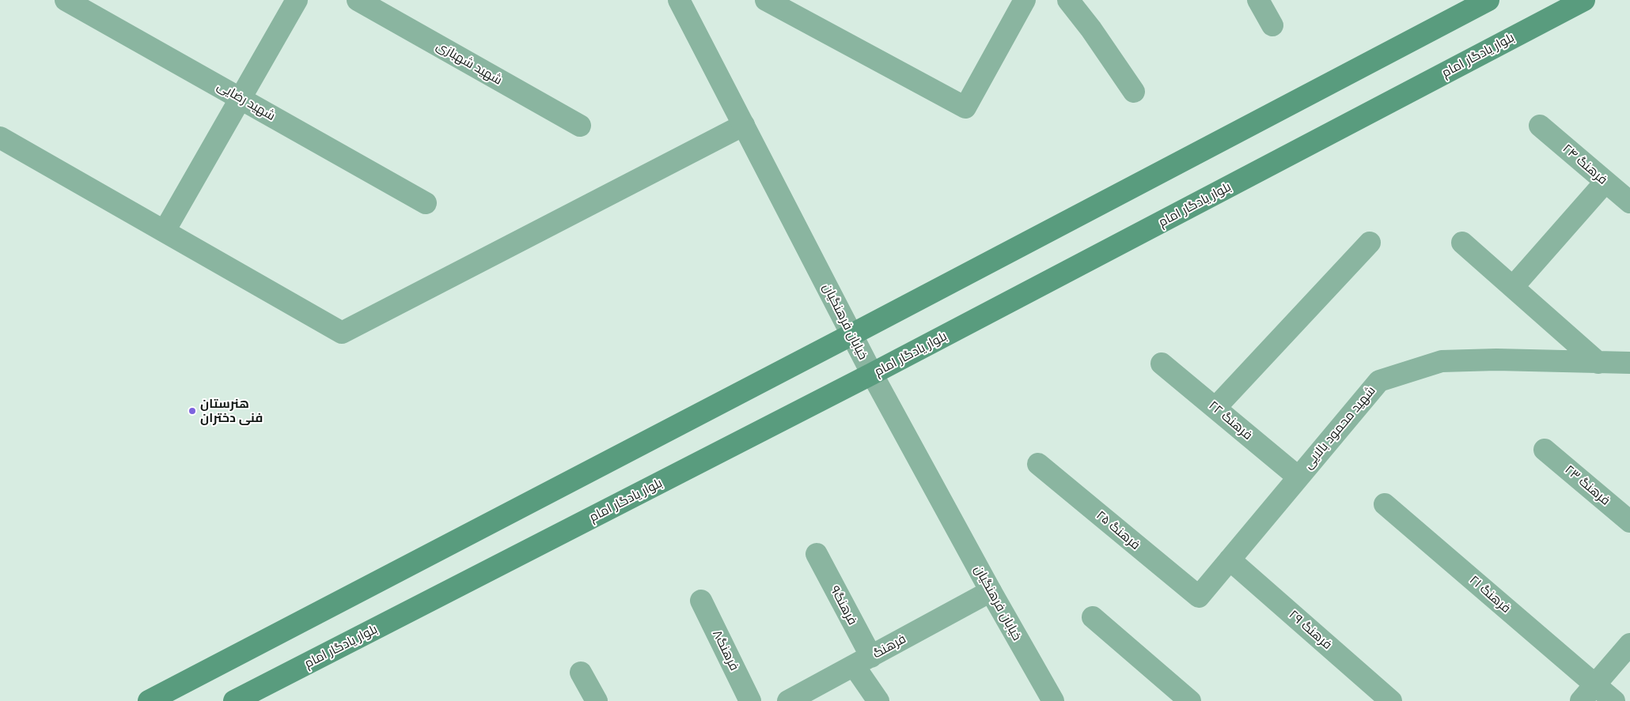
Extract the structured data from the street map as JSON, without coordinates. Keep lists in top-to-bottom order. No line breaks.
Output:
{"streets":{"main road":["بلوار یادگار امام"],"street":["شهید شهبازی","شهید رضایی","فرهنگ ۲۴","خیابان فرهنگیان","فرهنگ ۲۲","شهید محمود بالایی","فرهنگ ۲۳","فرهنگ ۲۵","فرهنگ ۲۱","فرهنگ۹","فرهنگ ۲۹","فرهنگ","فرهنگ۸"]},"crossings":[["بلوار یادگار امام","خیابان فرهنگیان"],["خیابان فرهنگیان","فرهنگ"],["فرهنگ ۲۲","شهید محمود بالایی"],["شهید محمود بالایی","فرهنگ ۲۵"],["شهید محمود بالایی","فرهنگ ۲۹"],["فرهنگ۹","فرهنگ"]],"places":["هنرستان فنی دختران"]}
